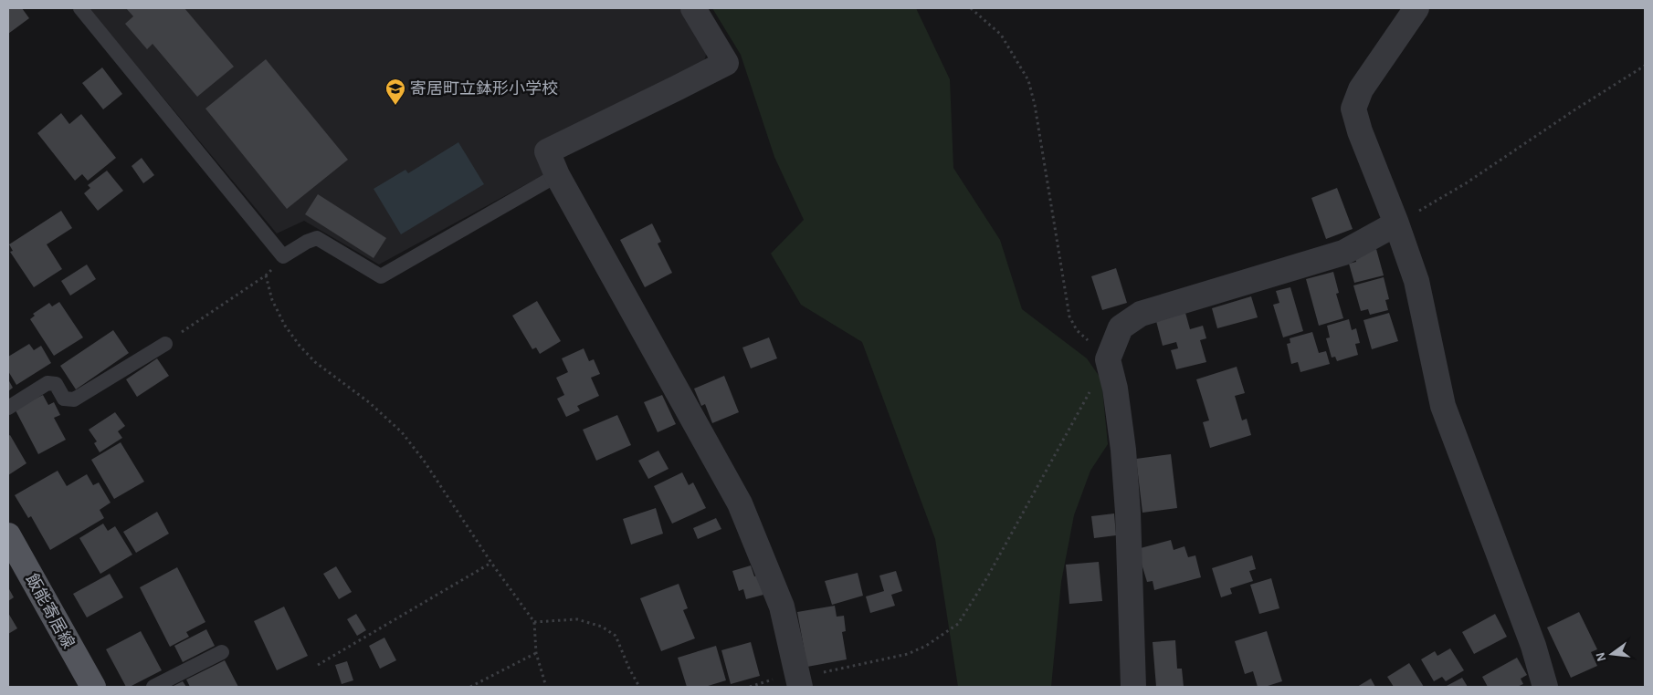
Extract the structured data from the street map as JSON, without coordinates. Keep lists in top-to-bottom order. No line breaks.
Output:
{"streets":{"main road":["飯能寄居線"]},"places":{"school or university":["寄居町立鉢形小学校"]},"north":"left"}
